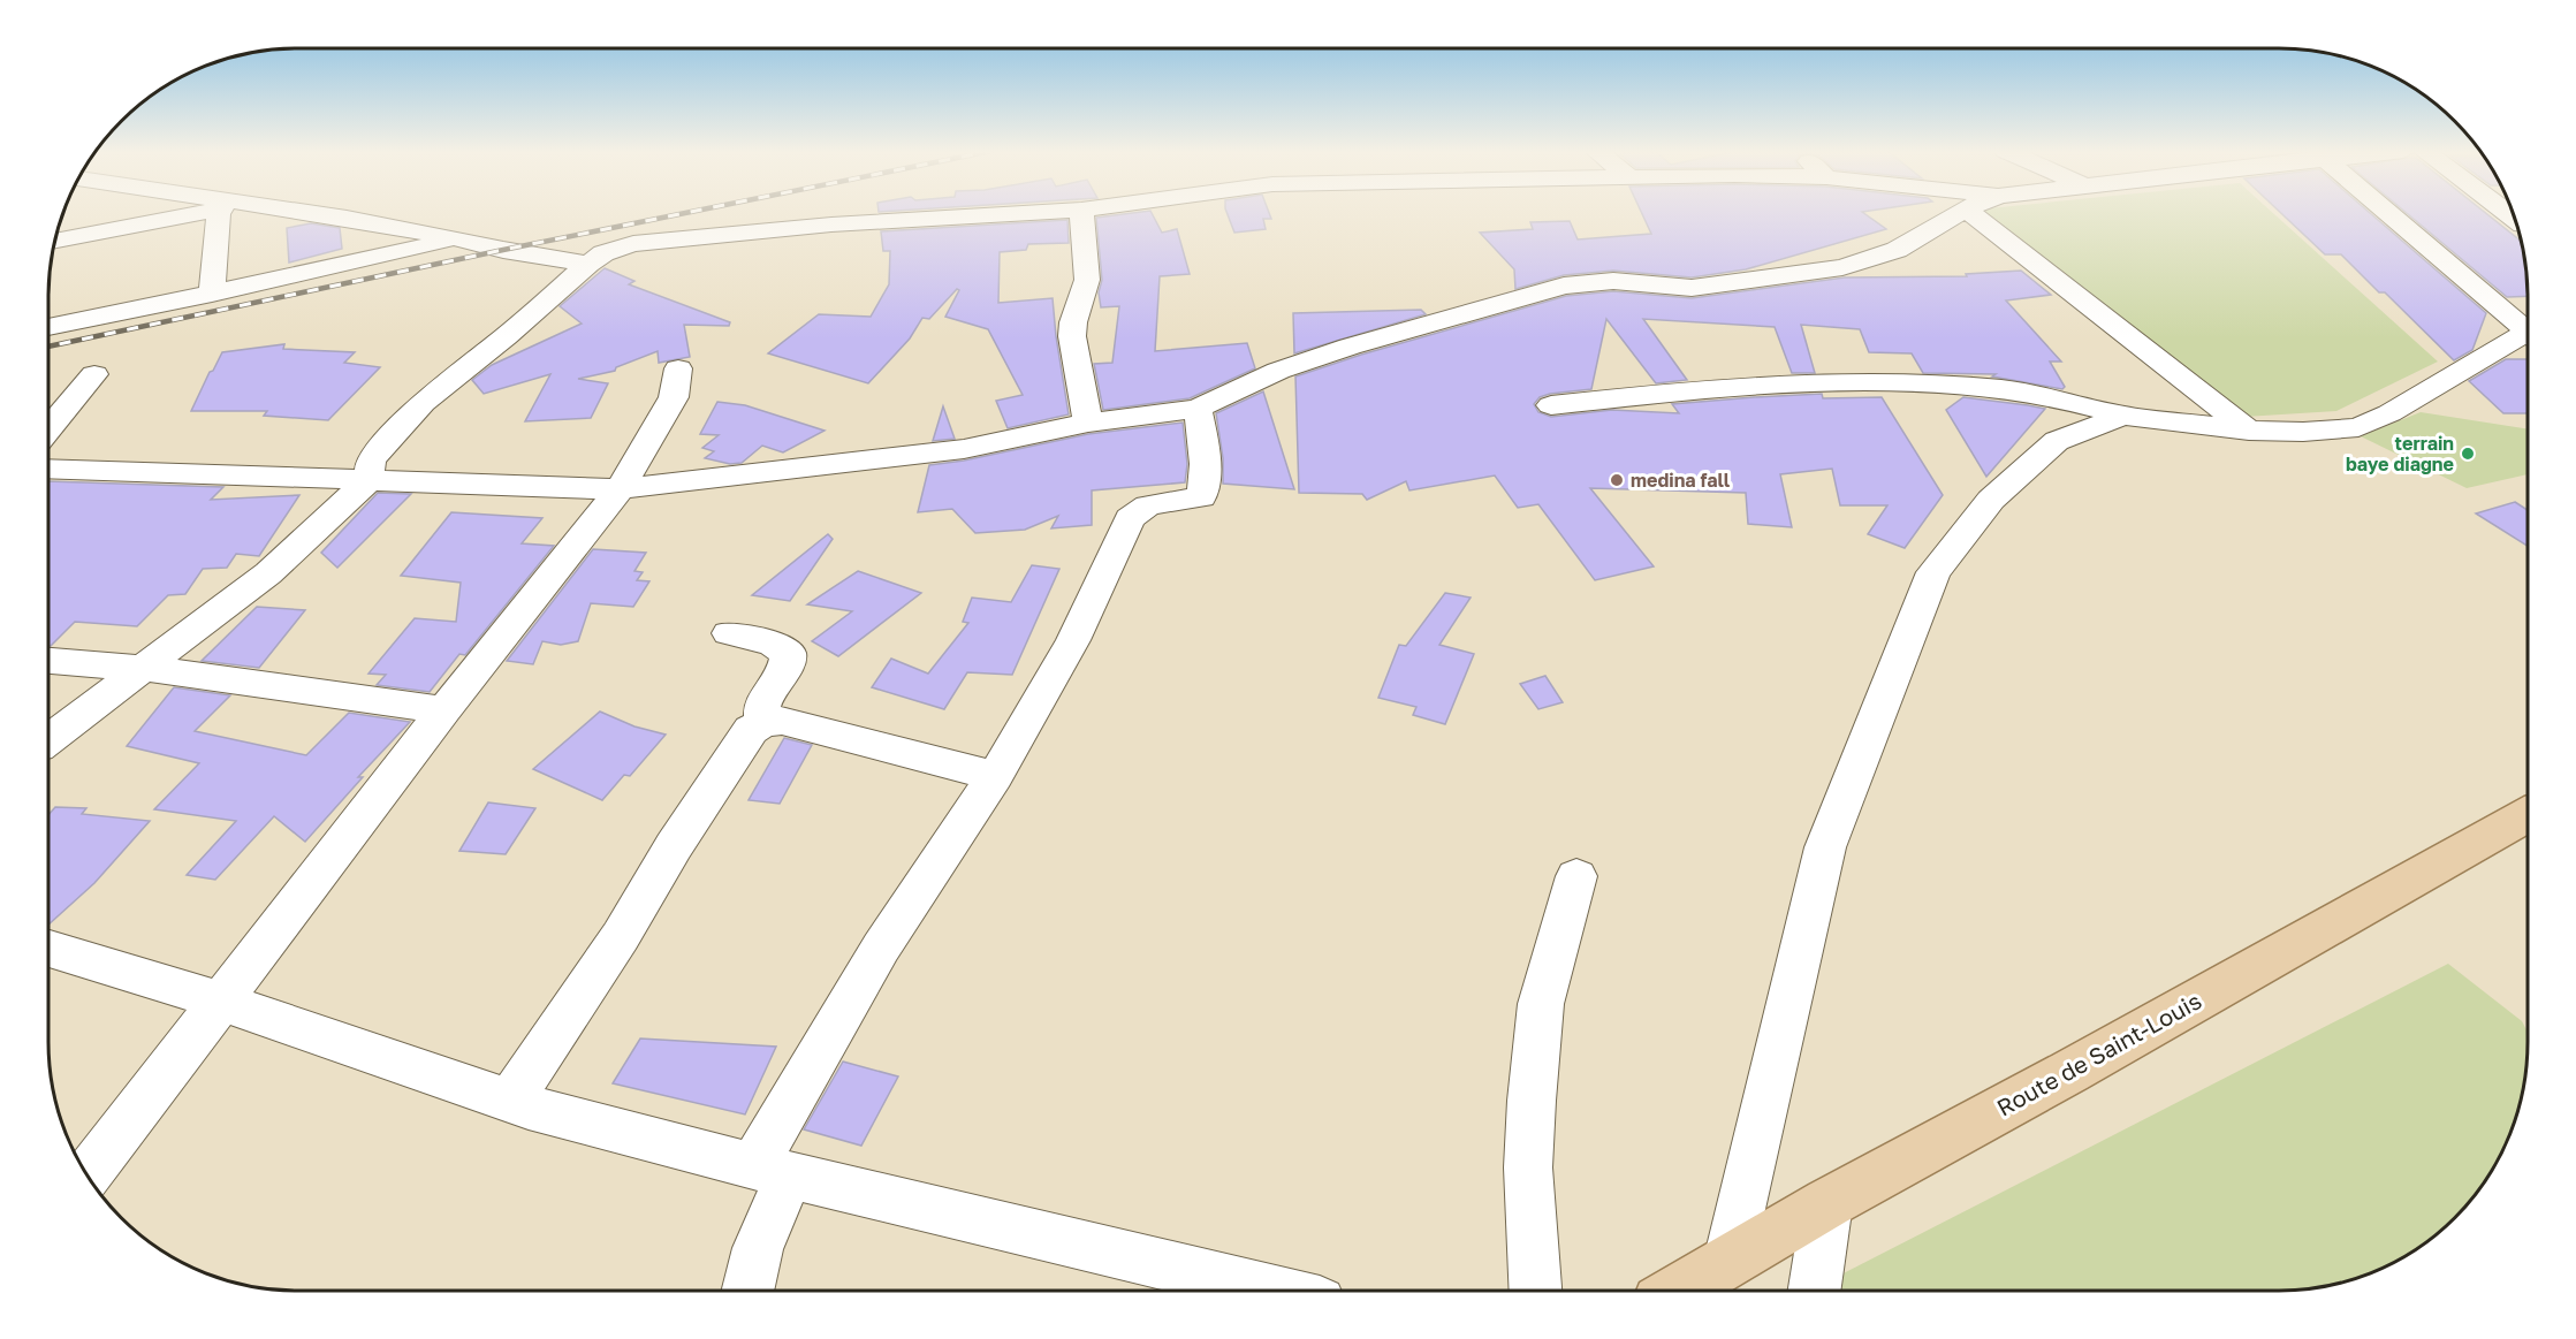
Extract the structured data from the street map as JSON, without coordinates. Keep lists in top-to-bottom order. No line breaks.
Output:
{"streets":{"main road":["Route de Saint-Louis"]},"places":["terrain baye diagne","medina fall"]}
